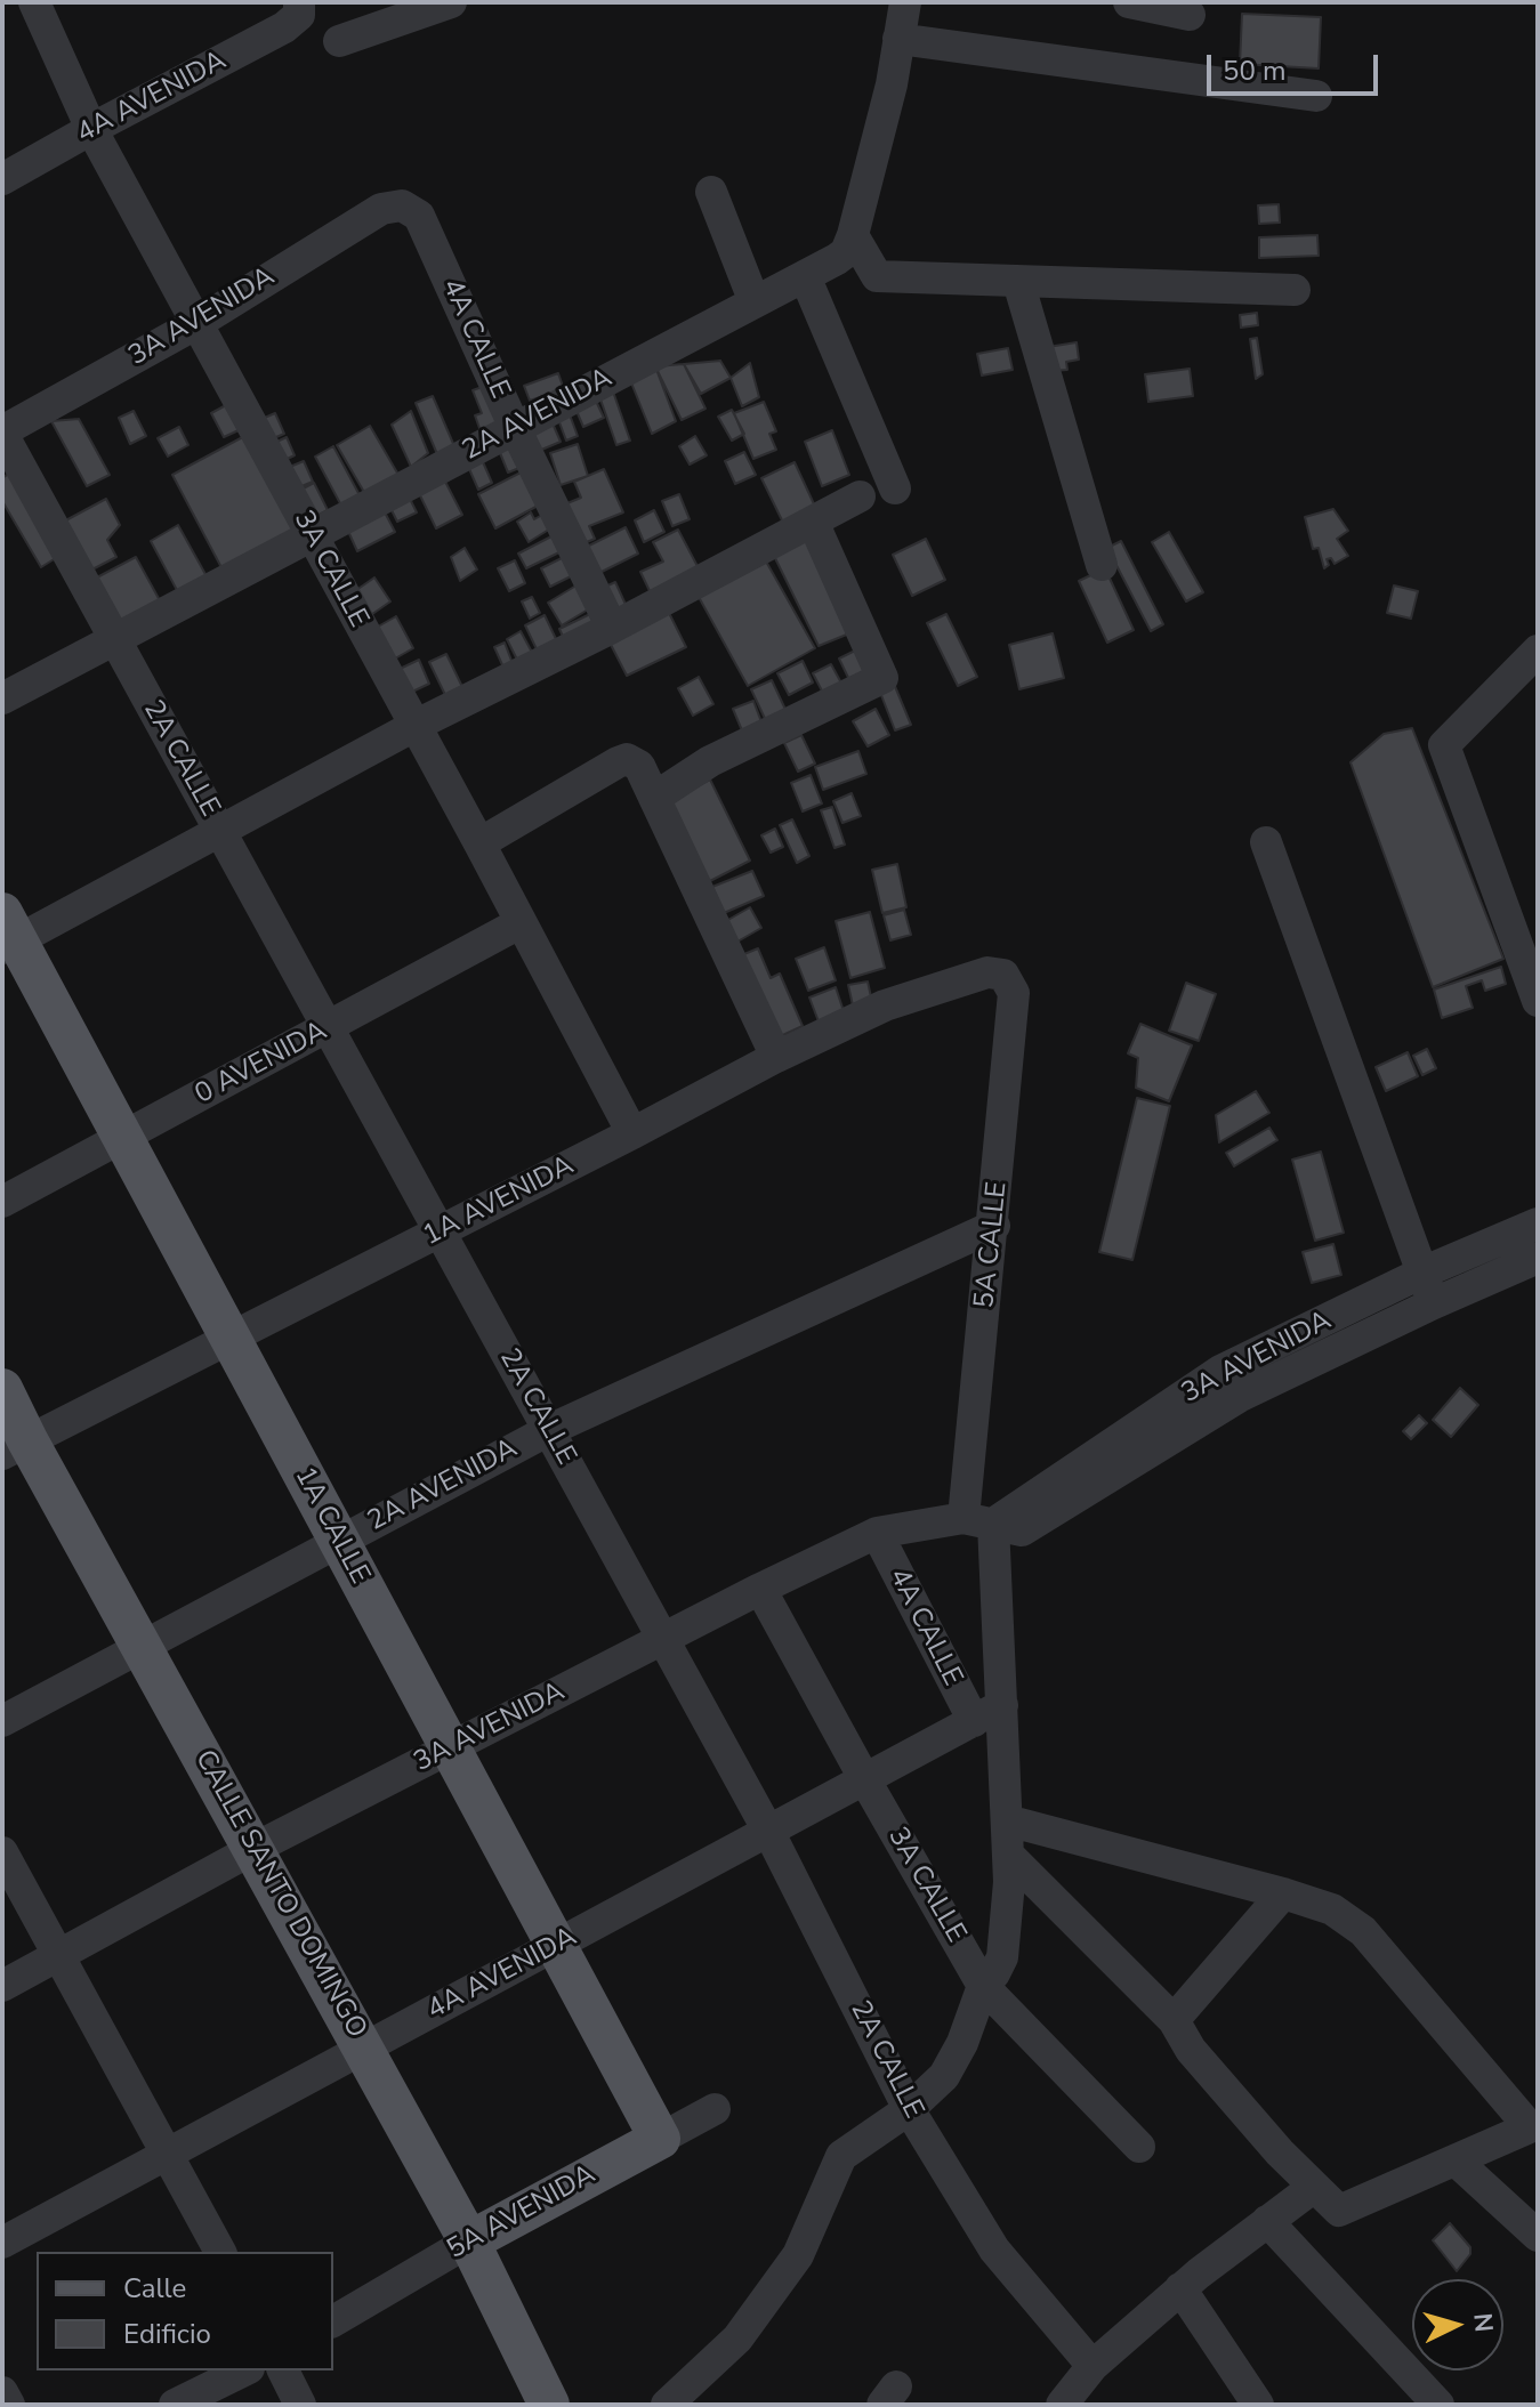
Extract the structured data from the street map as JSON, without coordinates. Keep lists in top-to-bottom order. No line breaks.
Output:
{"streets":{"main road":["1A CALLE","CALLE SANTO DOMINGO","5A AVENIDA"],"street":["4A AVENIDA","3A AVENIDA","4A CALLE","2A AVENIDA","3A CALLE","2A CALLE","0 AVENIDA","1A AVENIDA","5A CALLE"]},"crossings":[["4A AVENIDA","4A CALLE"],["4A AVENIDA","3A CALLE"],["4A AVENIDA","2A CALLE"],["4A AVENIDA","5A CALLE"],["4A AVENIDA","1A CALLE"],["4A AVENIDA","CALLE SANTO DOMINGO"],["3A AVENIDA","4A CALLE"],["3A AVENIDA","3A CALLE"],["3A AVENIDA","2A CALLE"],["3A AVENIDA","5A CALLE"],["3A AVENIDA","1A CALLE"],["3A AVENIDA","CALLE SANTO DOMINGO"],["4A CALLE","2A AVENIDA"],["2A AVENIDA","3A CALLE"],["2A AVENIDA","2A CALLE"],["2A AVENIDA","5A CALLE"],["2A AVENIDA","1A CALLE"],["2A AVENIDA","CALLE SANTO DOMINGO"],["3A CALLE","0 AVENIDA"],["3A CALLE","1A AVENIDA"],["3A CALLE","5A CALLE"],["2A CALLE","0 AVENIDA"],["2A CALLE","1A AVENIDA"],["2A CALLE","5A CALLE"],["0 AVENIDA","1A CALLE"],["1A AVENIDA","5A CALLE"],["1A AVENIDA","1A CALLE"],["1A AVENIDA","CALLE SANTO DOMINGO"],["1A CALLE","5A AVENIDA"],["CALLE SANTO DOMINGO","5A AVENIDA"]],"legend":["Calle","Edificio"],"scale_bar":"50 m","north":"right"}
